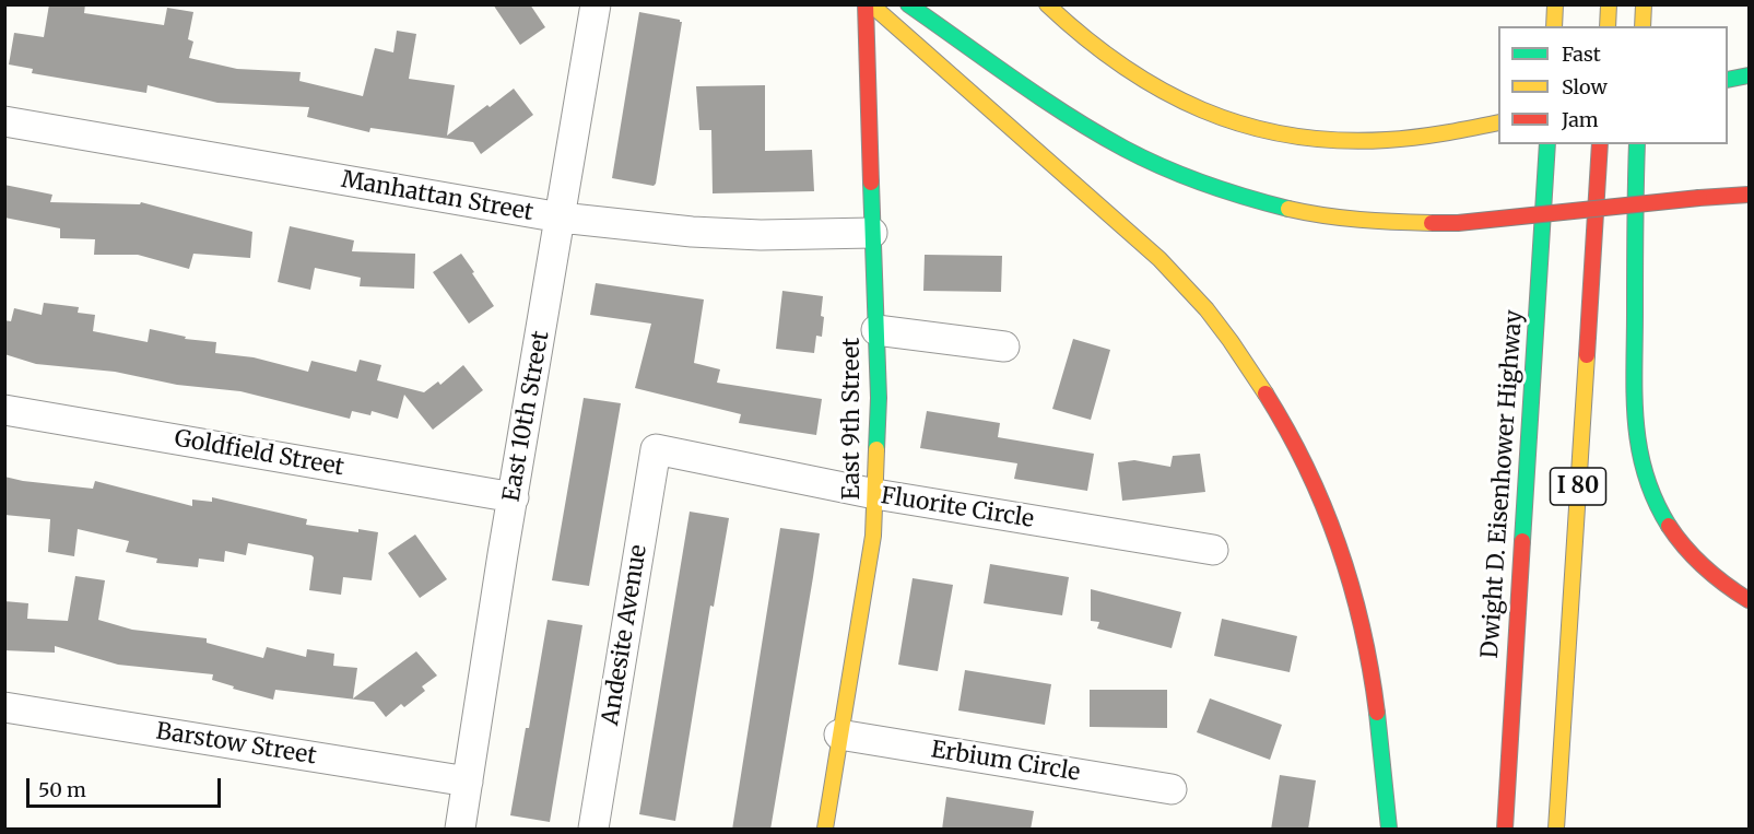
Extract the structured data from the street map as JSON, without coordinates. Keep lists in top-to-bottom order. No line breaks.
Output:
{"streets":{"main road":["East 9th Street","Dwight D. Eisenhower Highway","I 80"],"street":["Manhattan Street","East 10th Street","Goldfield Street","Fluorite Circle","Andesite Avenue","Barstow Street","Erbium Circle"]},"crossings":[["Manhattan Street","East 10th Street"],["Manhattan Street","East 9th Street"],["East 10th Street","Goldfield Street"],["East 10th Street","Barstow Street"],["East 9th Street","Fluorite Circle"],["East 9th Street","Erbium Circle"],["Fluorite Circle","Andesite Avenue"]],"legend":["Fast","Slow","Jam"],"scale_bar":"50 m"}
